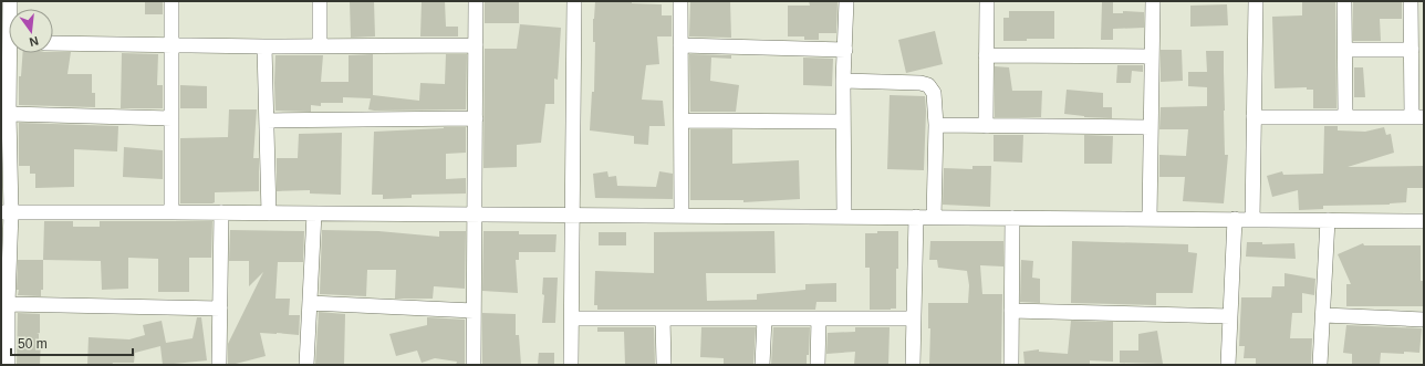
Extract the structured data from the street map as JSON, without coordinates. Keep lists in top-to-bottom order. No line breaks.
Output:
{"scale_bar":"50 m","north":"bottom"}
